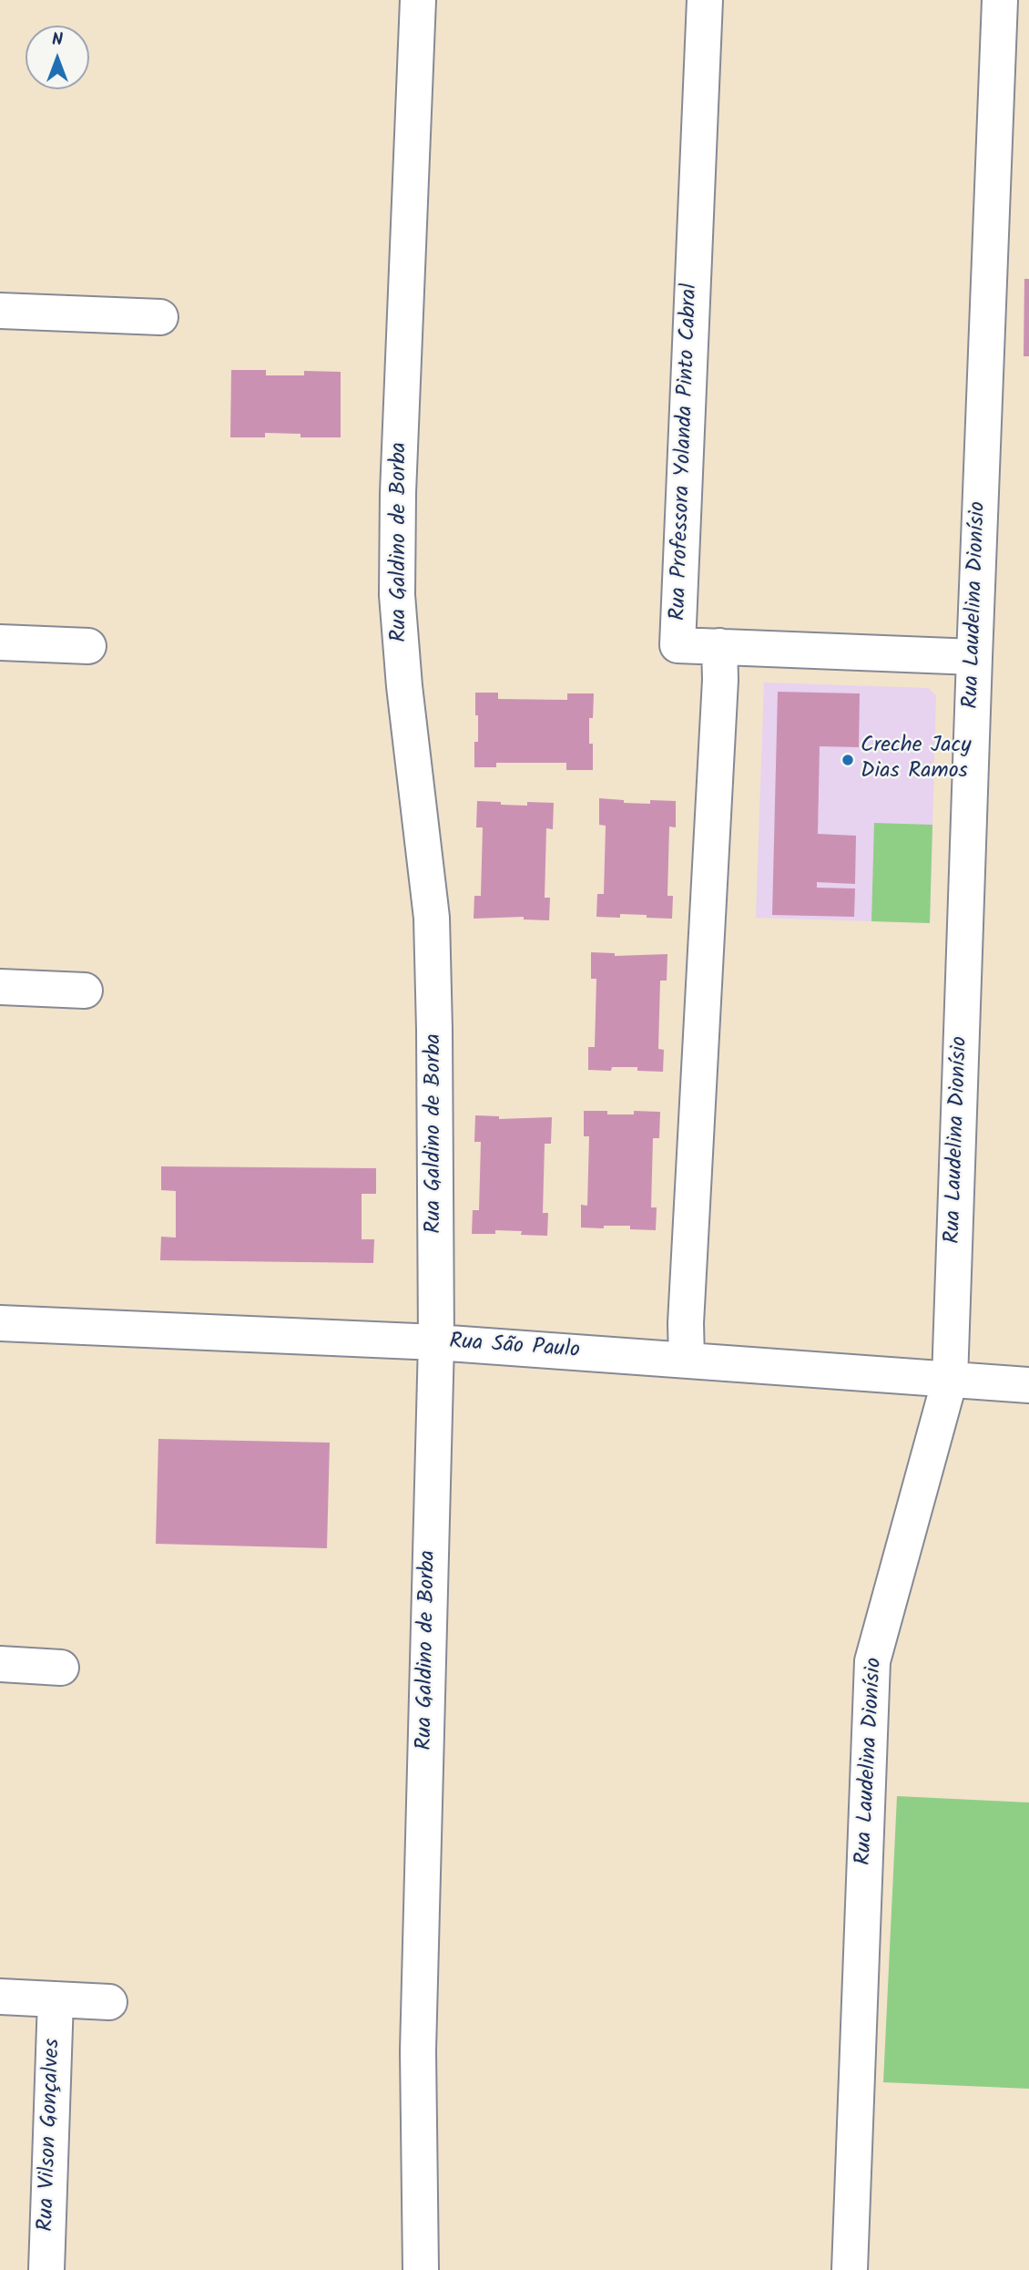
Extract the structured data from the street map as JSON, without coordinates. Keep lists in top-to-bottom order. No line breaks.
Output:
{"streets":{"street":["Rua Professora Yolanda Pinto Cabral","Rua Galdino de Borba","Rua Laudelina Dionísio","Rua São Paulo","Rua Vilson Gonçalves"]},"crossings":[["Rua Professora Yolanda Pinto Cabral","Rua Laudelina Dionísio"],["Rua Galdino de Borba","Rua São Paulo"],["Rua Laudelina Dionísio","Rua São Paulo"]],"places":["Creche Jacy Dias Ramos"],"north":"top"}
